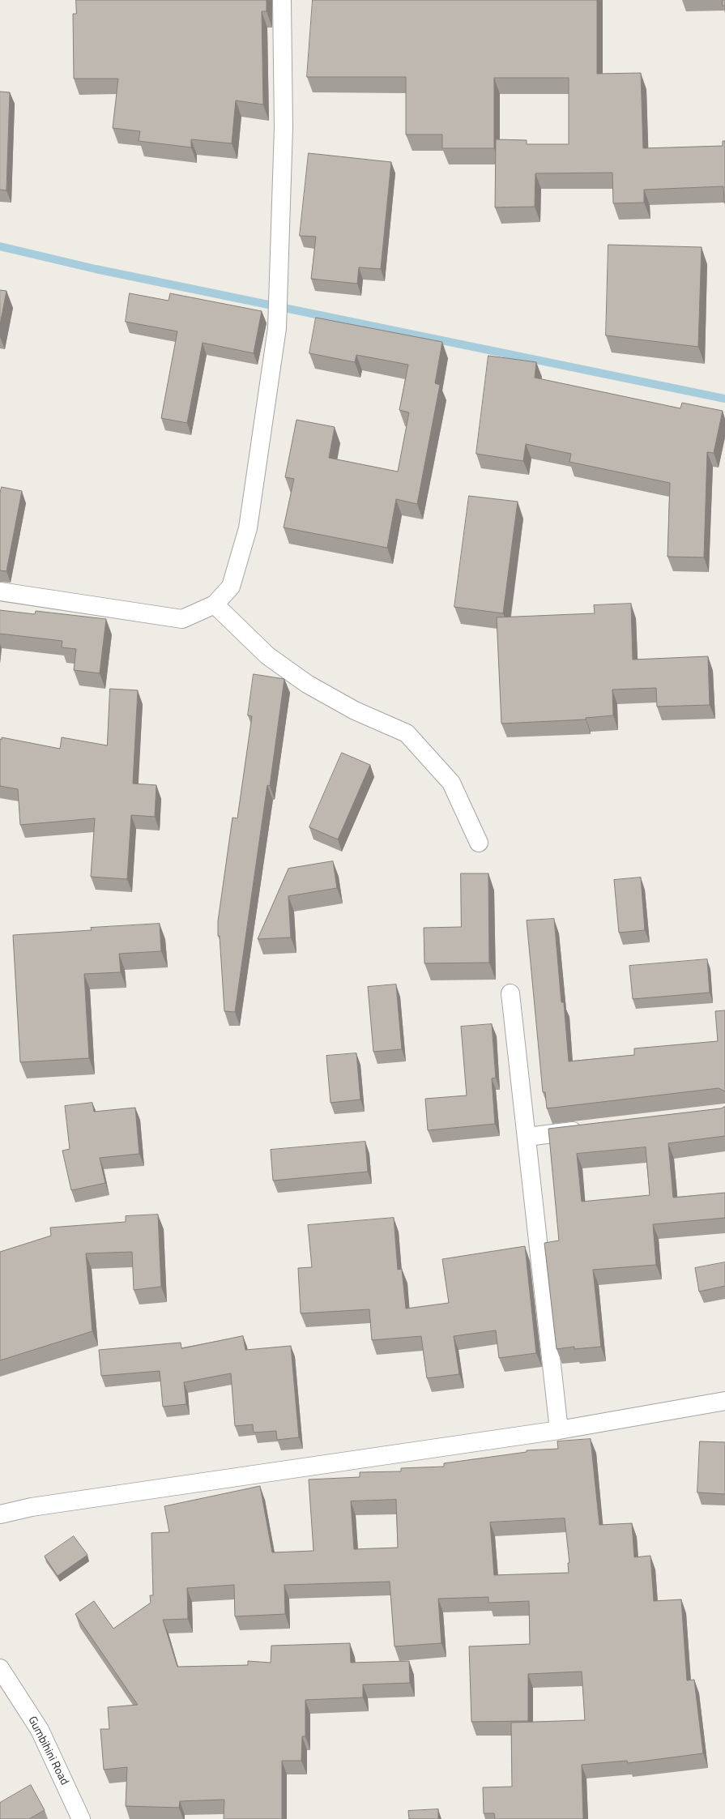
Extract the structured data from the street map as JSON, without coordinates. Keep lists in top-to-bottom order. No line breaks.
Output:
{"streets":{"street":["Gumbihini Road"]}}
